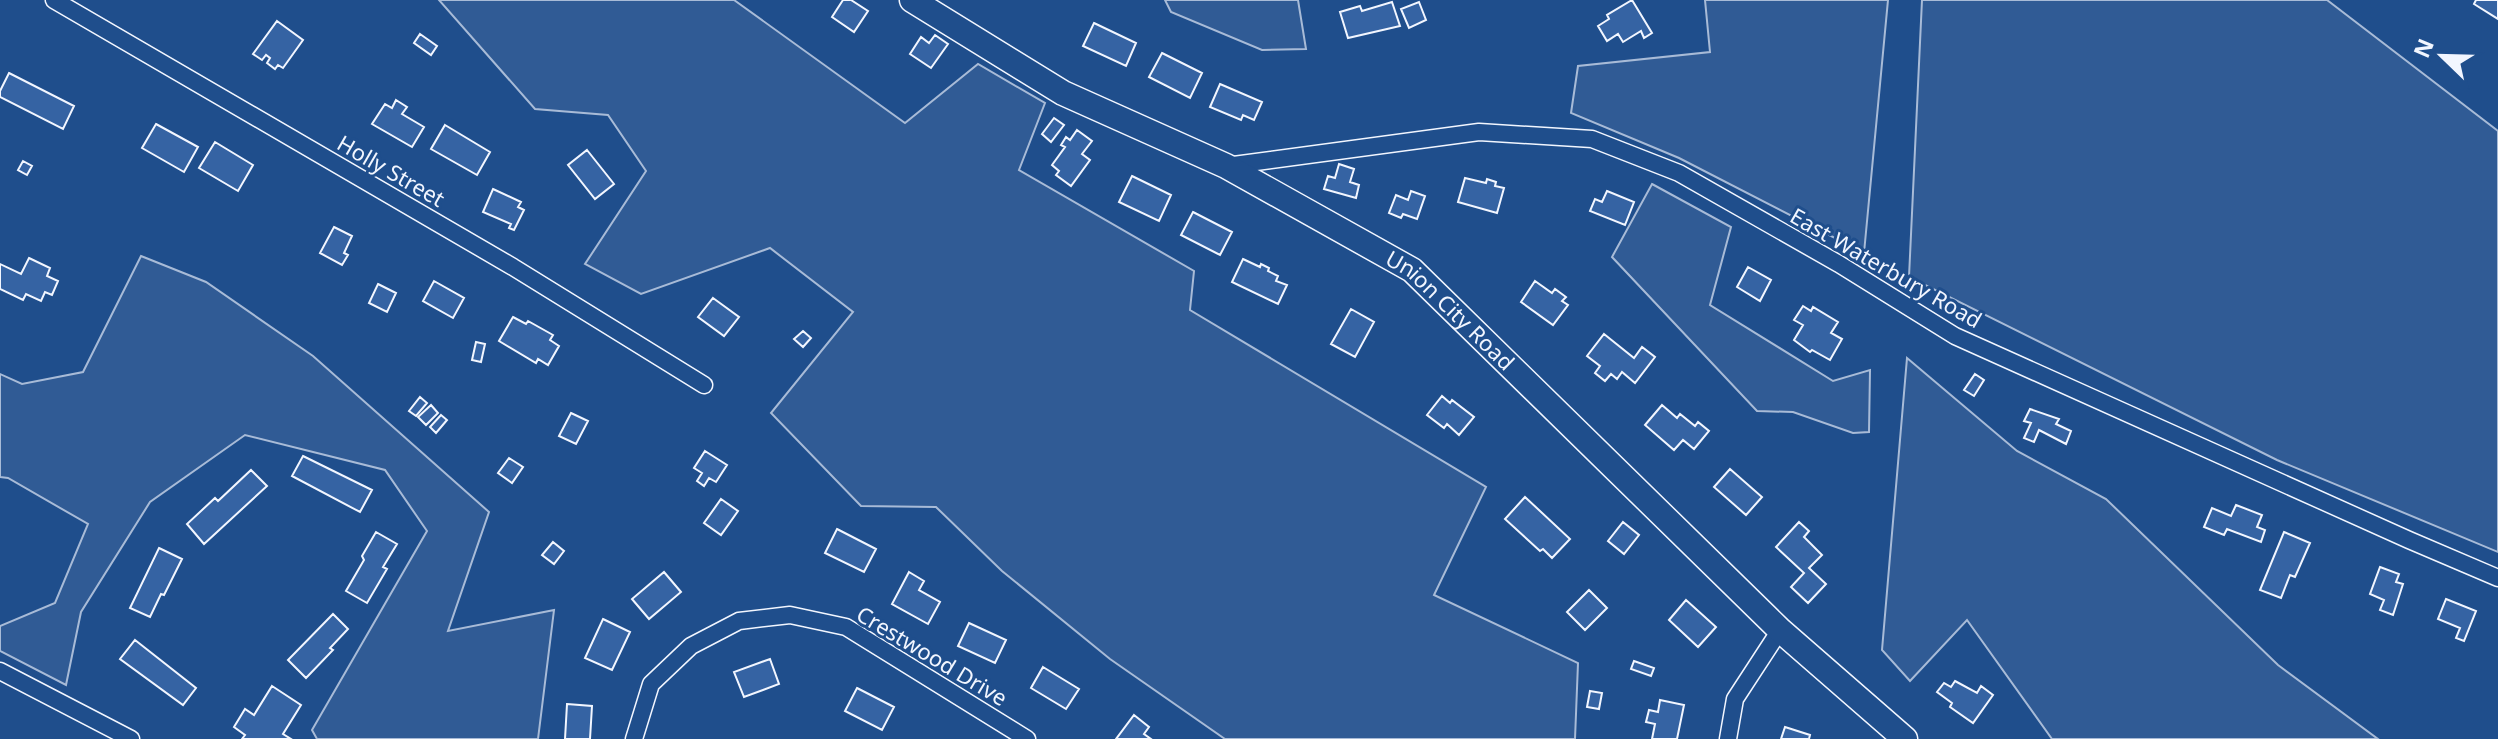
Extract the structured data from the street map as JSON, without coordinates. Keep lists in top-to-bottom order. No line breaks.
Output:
{"streets":{"main road":["Union City Road"],"street":["Holly Street","East Waterbury Road","Crestwood Drive"]},"crossings":[["East Waterbury Road","Union City Road"]],"north":"top left"}
